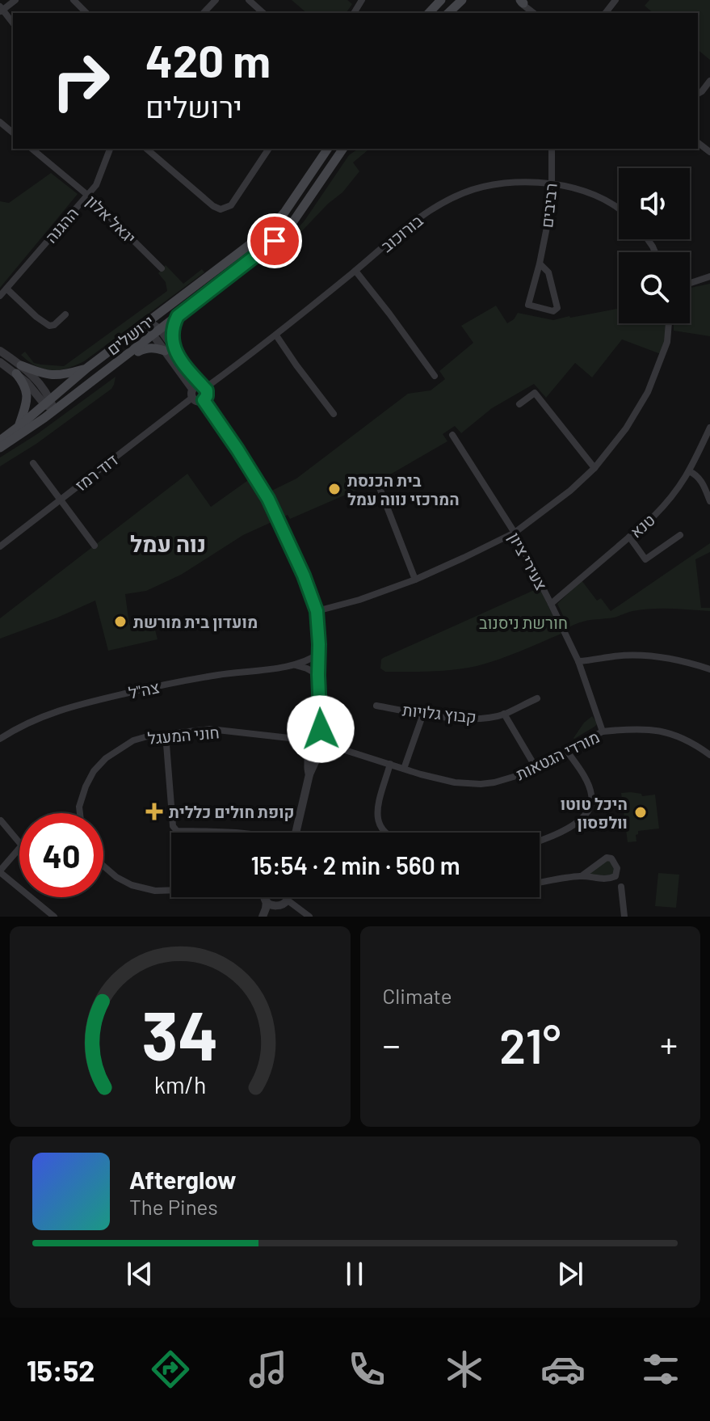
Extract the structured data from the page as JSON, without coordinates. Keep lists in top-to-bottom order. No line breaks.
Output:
{"streets":{"main road":["ירושלים"],"street":["רביבים","יגאל אלון","ההגנה","בורוכוב","דוד רמז","טנא","צעירי ציון","צה\"ל","קבוץ גלויות","חוני המעגל","מורדי הגטאות"]},"crossings":[["רביבים","בורוכוב"],["יגאל אלון","ההגנה"],["בורוכוב","דוד רמז"],["טנא","צעירי ציון"],["צעירי ציון","מורדי הגטאות"],["חוני המעגל","מורדי הגטאות"]],"districts":["נוה עמל"],"parks":["חורשת ניסנוב"],"places":{"other":["בית הכנסת המרכזי נווה עמל","מועדון בית מורשת","היכל טוטו וולפסון"],"health":["קופת חולים כללית"]},"page":{"turn":["420 m","ירושלים"],"limit":"40","trip":"15:54 · 2 min · 560 m","tile":"Climate","heat":["−","21°","+"],"song":["Afterglow","The Pines"],"tabs":"15:52","gauge":["34","km/h"]}}
